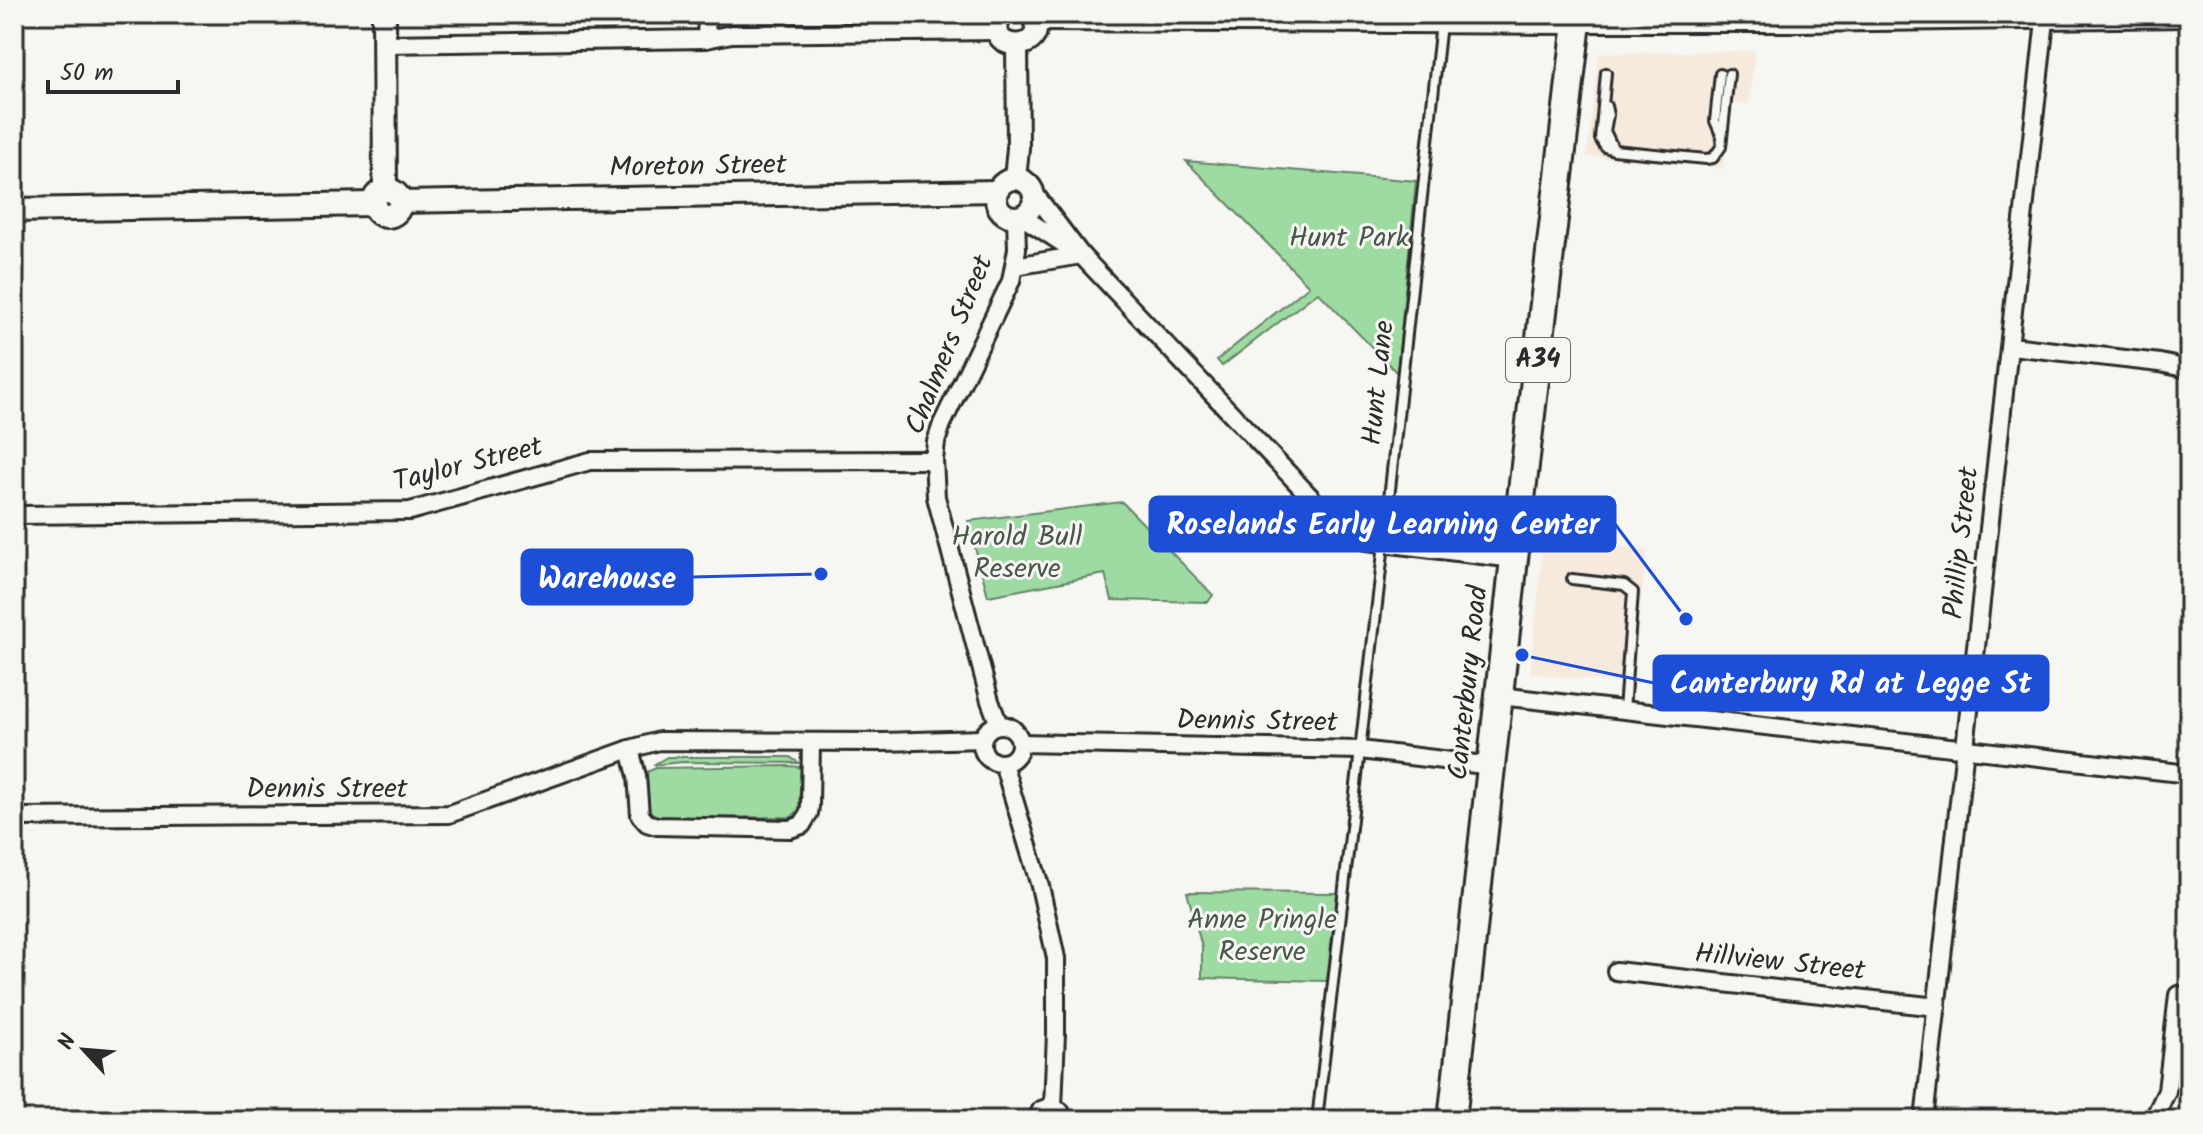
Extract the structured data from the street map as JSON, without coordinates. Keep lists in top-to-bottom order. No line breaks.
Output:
{"streets":{"highway":["A34","Canterbury Road"],"main road":["Moreton Street"],"street":["Chalmers Street","Taylor Street","Phillip Street","Dennis Street","Hillview Street"],"lane":["Hunt Lane"]},"crossings":[["Moreton Street","Chalmers Street"],["Chalmers Street","Taylor Street"],["Chalmers Street","Dennis Street"],["Hunt Lane","Dennis Street"],["Phillip Street","Hillview Street"],["Canterbury Road","Dennis Street"]],"parks":["Hunt Park","Harold Bull Reserve","Anne Pringle Reserve"],"places":["Warehouse","Roselands Early Learning Center","Canterbury Rd at Legge St"],"scale_bar":"50 m","north":"top left"}
